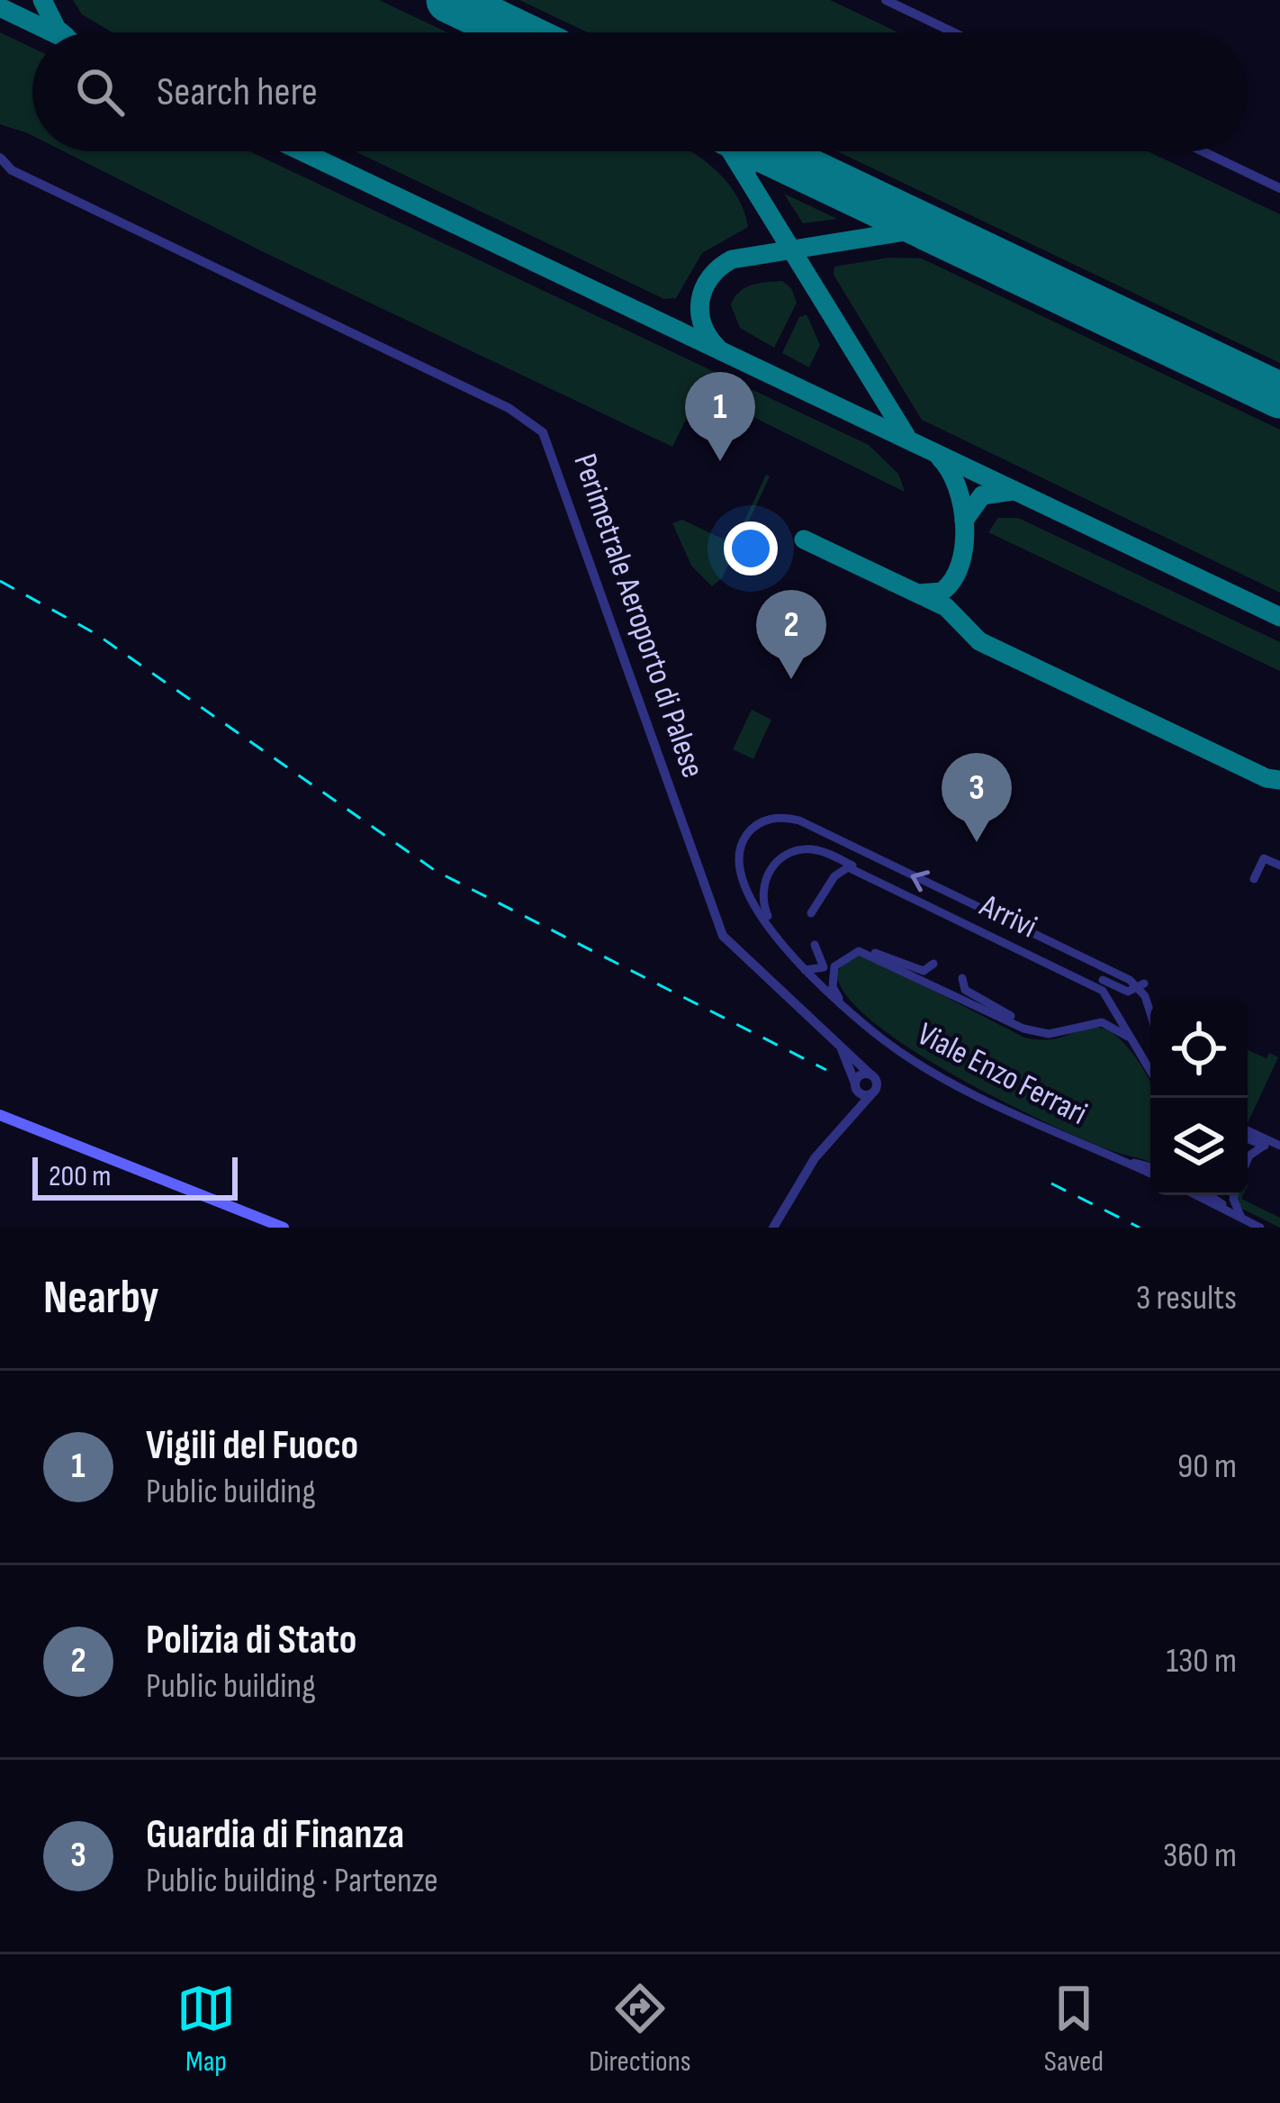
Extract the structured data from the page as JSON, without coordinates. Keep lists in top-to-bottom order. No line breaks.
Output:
{"streets":{"street":["Perimetrale Aeroporto di Palese","Arrivi","Viale Enzo Ferrari"]},"scale_bar":"200 m","page":{"search":"Search here","pins":["1","2","3"],"scale":"200 m","heading":["Nearby","3 results"],"list":[{"mark":"1","name":"Vigili del Fuoco","note":"Public building","value":"90 m"},{"mark":"2","name":"Polizia di Stato","note":"Public building","value":"130 m"},{"mark":"3","name":"Guardia di Finanza","note":"Public building · Partenze","value":"360 m"}],"nav":["Map","Directions","Saved"]}}
